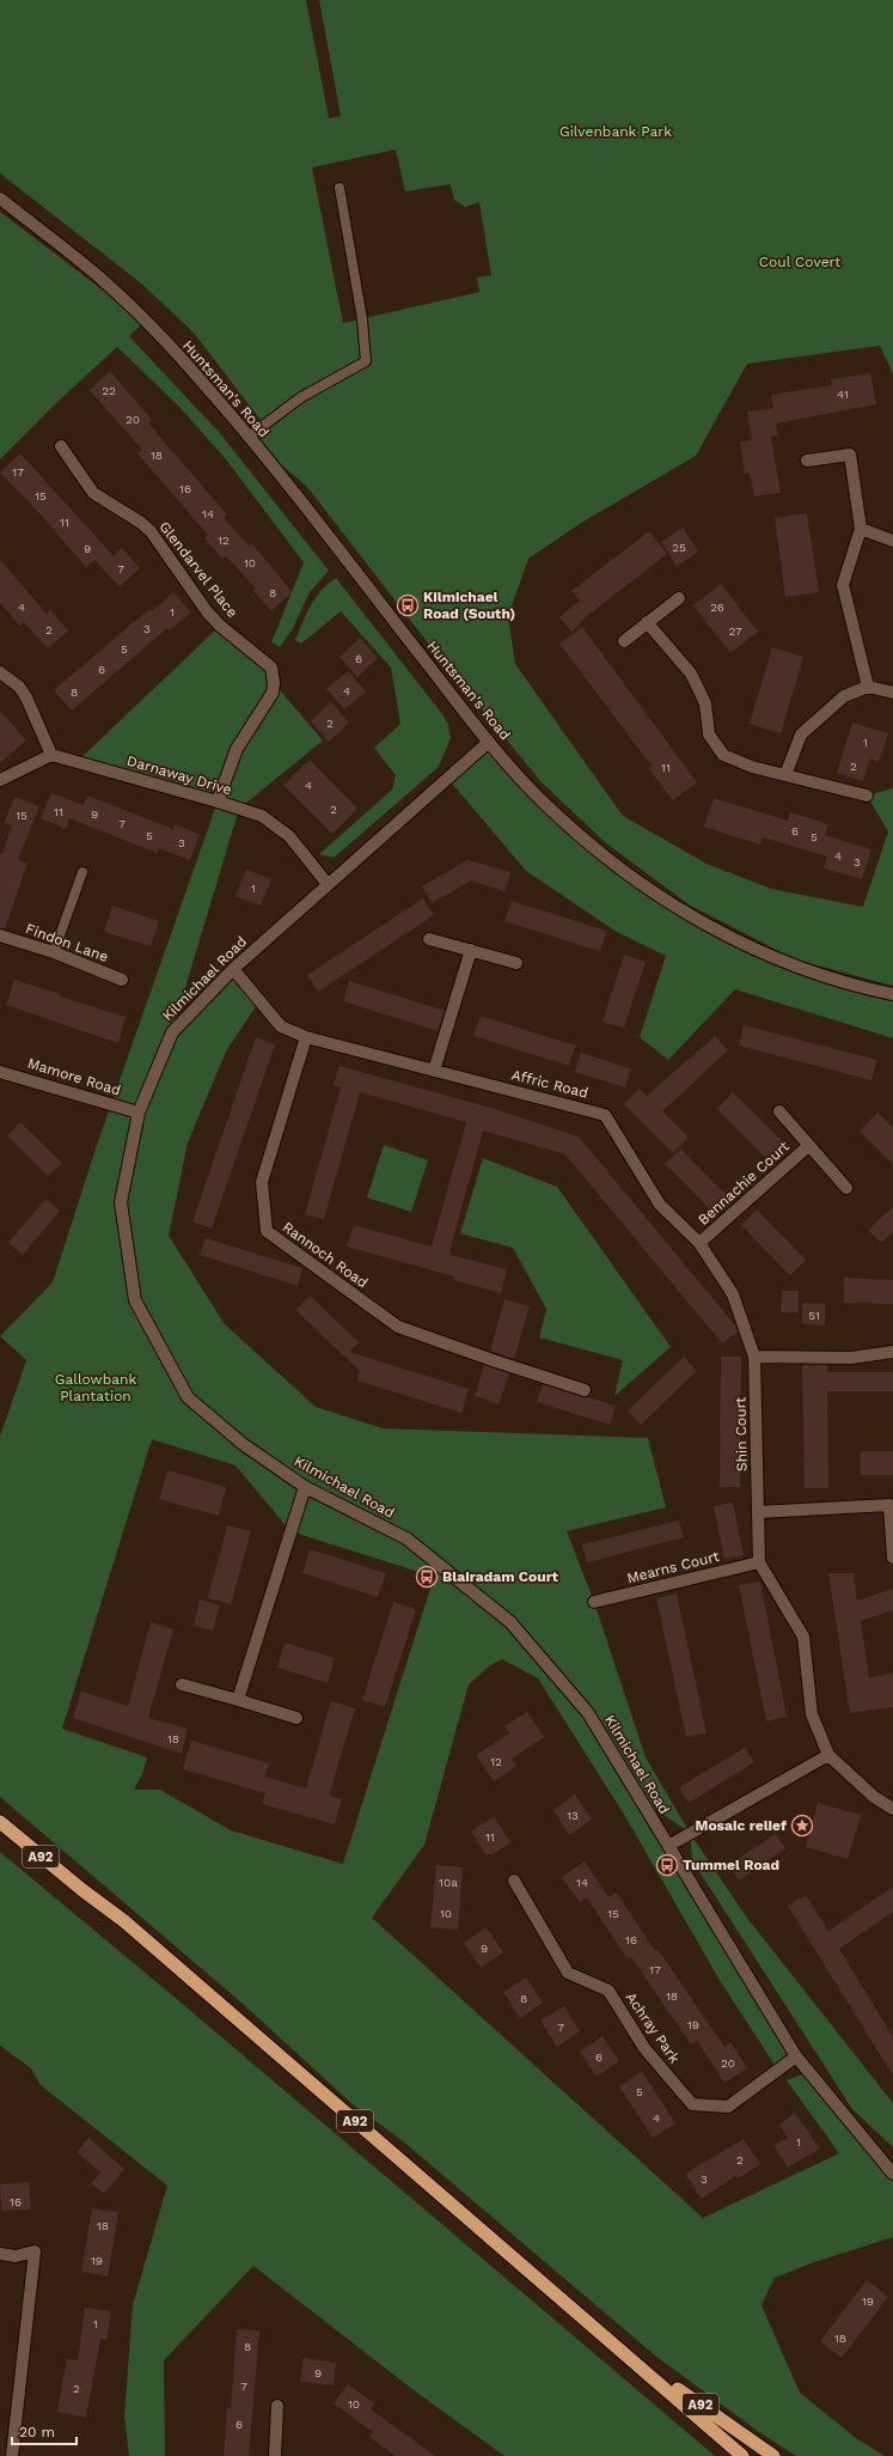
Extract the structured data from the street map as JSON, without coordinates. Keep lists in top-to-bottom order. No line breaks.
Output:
{"streets":{"highway":["A92"],"street":["Huntsman's Road","Glendarvel Place","Darnaway Drive","Findon Lane","Kilmichael Road","Mamore Road","Affric Road","Bennachie Court","Rannoch Road","Shin Court","Mearns Court","Achray Park"]},"crossings":[["Huntsman's Road","Kilmichael Road"],["Glendarvel Place","Darnaway Drive"],["Darnaway Drive","Kilmichael Road"],["Kilmichael Road","Mamore Road"],["Kilmichael Road","Affric Road"],["Kilmichael Road","Achray Park"],["Affric Road","Bennachie Court"],["Affric Road","Rannoch Road"],["Affric Road","Shin Court"]],"parks":["Gilvenbank Park","Coul Covert","Gallowbank Plantation"],"places":{"bus stop":["Kilmichael Road (South)","Blairadam Court","Tummel Road"],"place":["Mosaic relief"]},"house_numbers":["22","41","20","18","17","16","15","14","11","12","25","9","10","7","8","4","26","1","3","2","27","5","6","6","4","8","2","1","2","11","4","2","11","9","15","7","6","5","5","3","4","3","1","51","18","12","13","11","10a","14","10","15","16","9","17","18","8","19","7","6","20","5","4","1","2","3","16","18","19","19","1","18","8","9","7","2","10","6"],"scale_bar":"20 m"}
